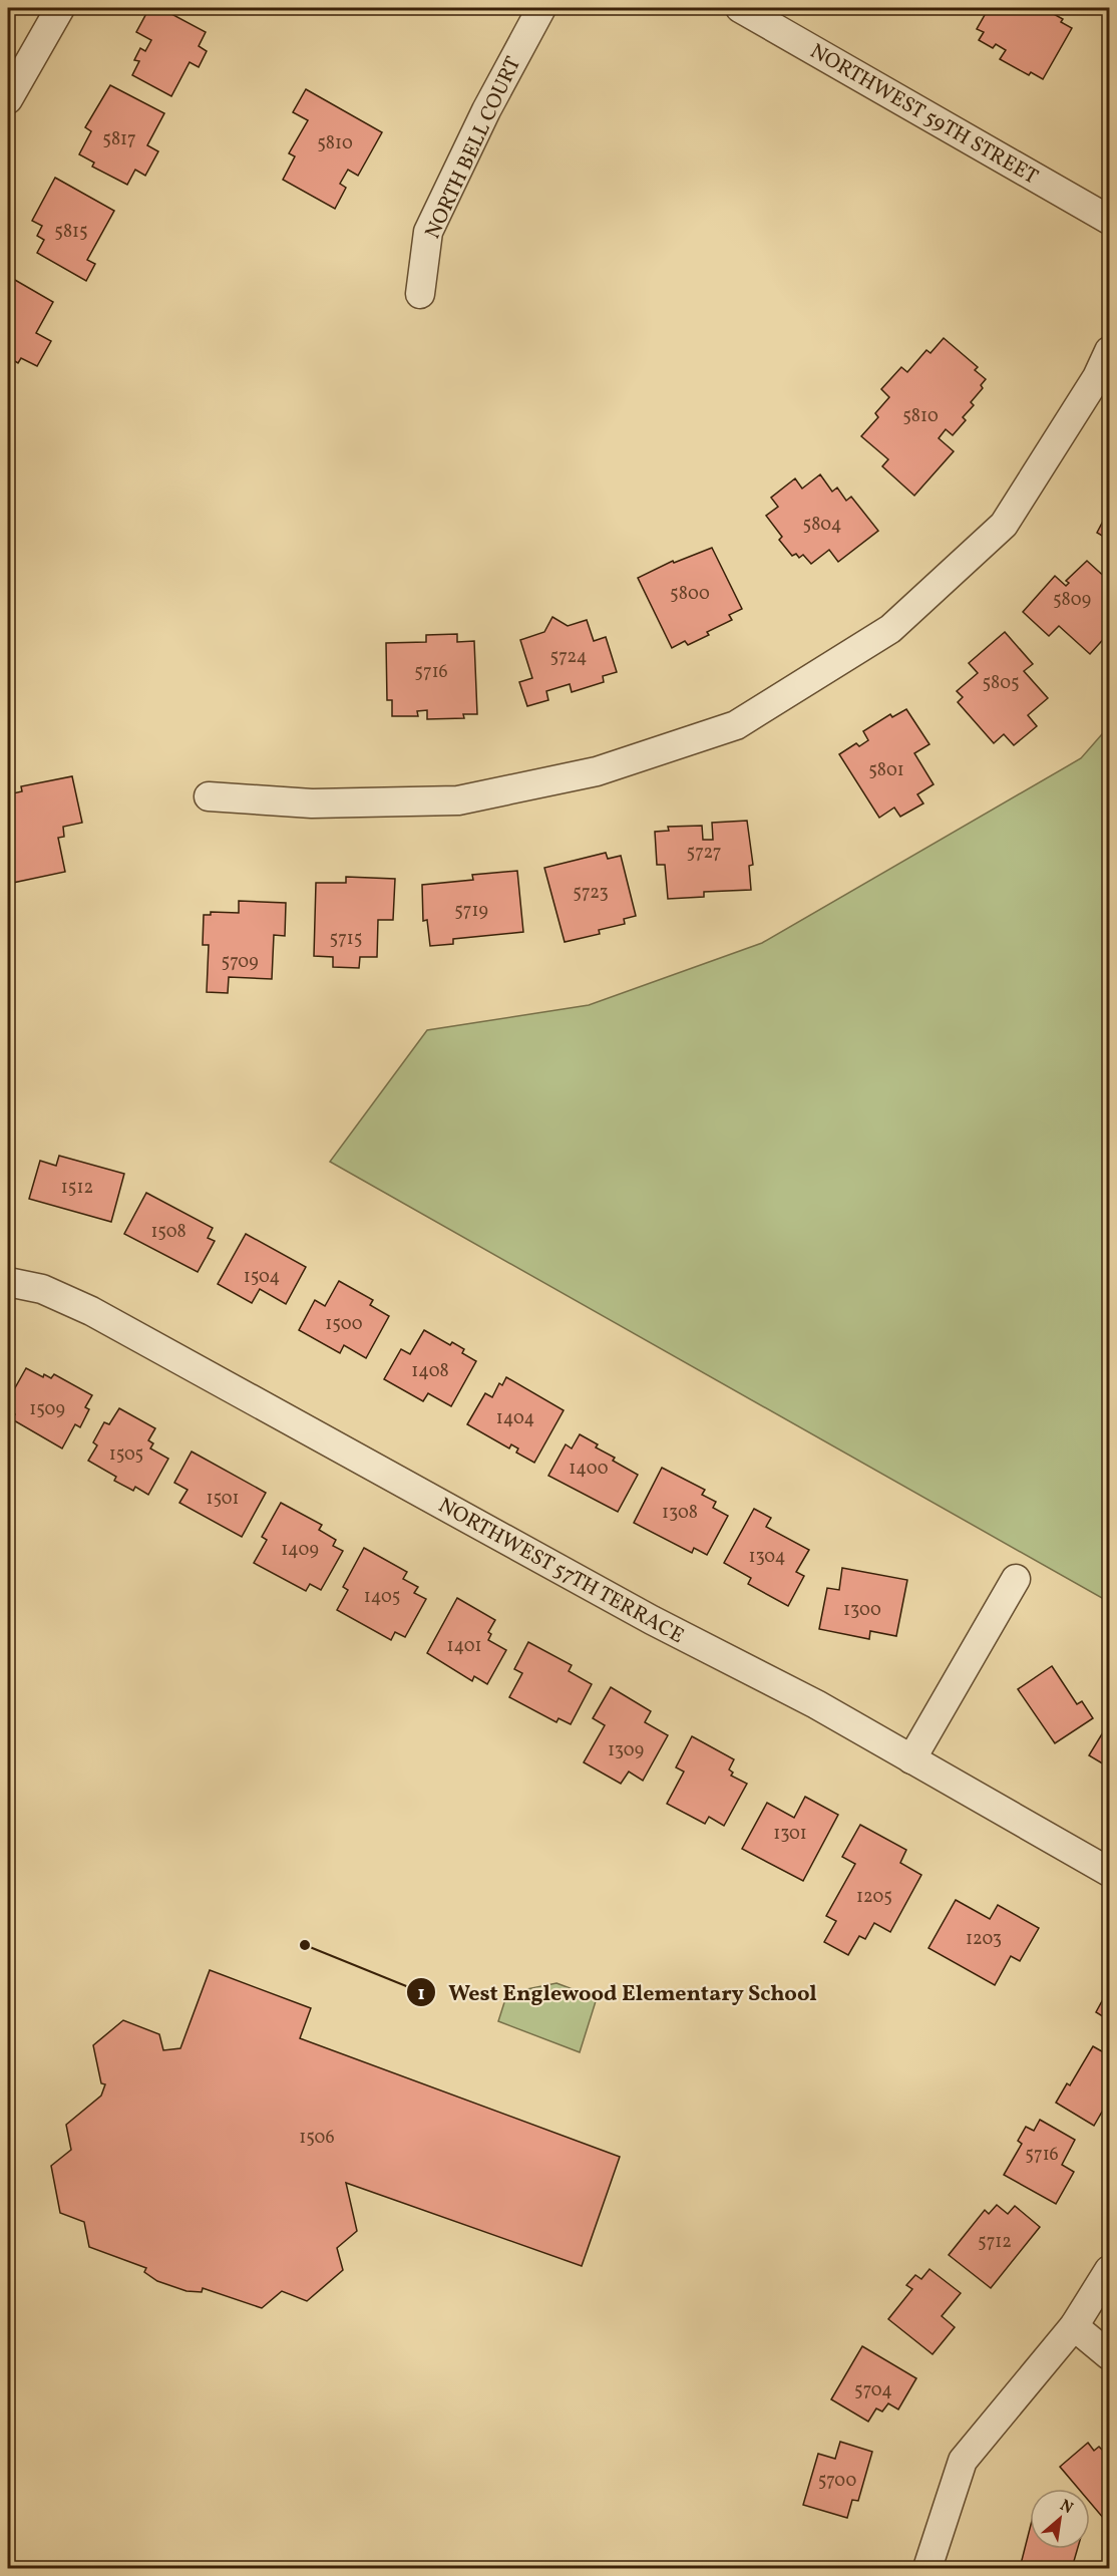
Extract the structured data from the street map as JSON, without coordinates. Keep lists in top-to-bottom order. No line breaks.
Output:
{"streets":{"street":["NORTHWEST 59TH STREET","NORTH BELL COURT","NORTHWEST 57TH TERRACE"]},"places":["West Englewood Elementary School"],"house_numbers":["5817","5810","5815","5810","5804","5800","5809","5724","5716","5805","5801","5727","5723","5719","5715","5709","1512","1508","1504","1500","1408","1509","1404","1505","1400","1501","1308","1409","1304","1405","1300","1401","1309","1301","1205","1203","1506","5716","5712","5704","5700"],"north":"top right"}
